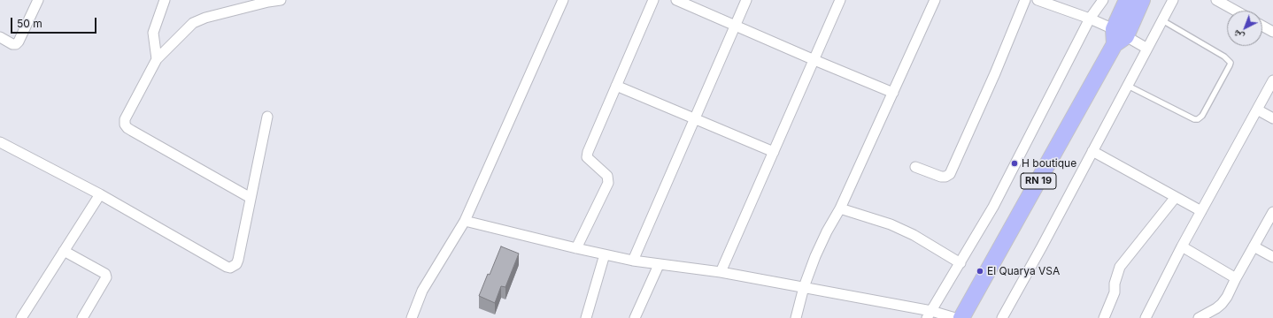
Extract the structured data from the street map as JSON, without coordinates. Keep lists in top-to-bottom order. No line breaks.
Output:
{"streets":{"highway":["RN 19"]},"places":["H boutique","El Quarya VSA"],"scale_bar":"50 m","north":"bottom left"}
